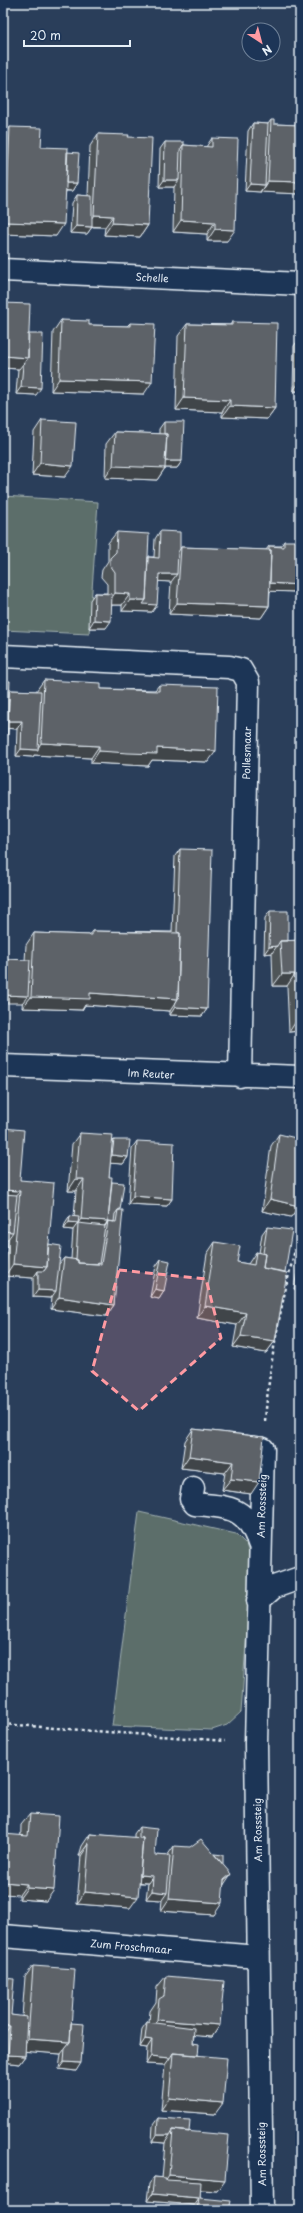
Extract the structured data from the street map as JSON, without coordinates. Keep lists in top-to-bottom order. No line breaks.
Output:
{"streets":{"street":["Schelle","Pollesmaar","Im Reuter","Am Rosssteig","Zum Froschmaar"]},"crossings":[["Pollesmaar","Im Reuter"],["Am Rosssteig","Zum Froschmaar"]],"scale_bar":"20 m","north":"bottom right"}
